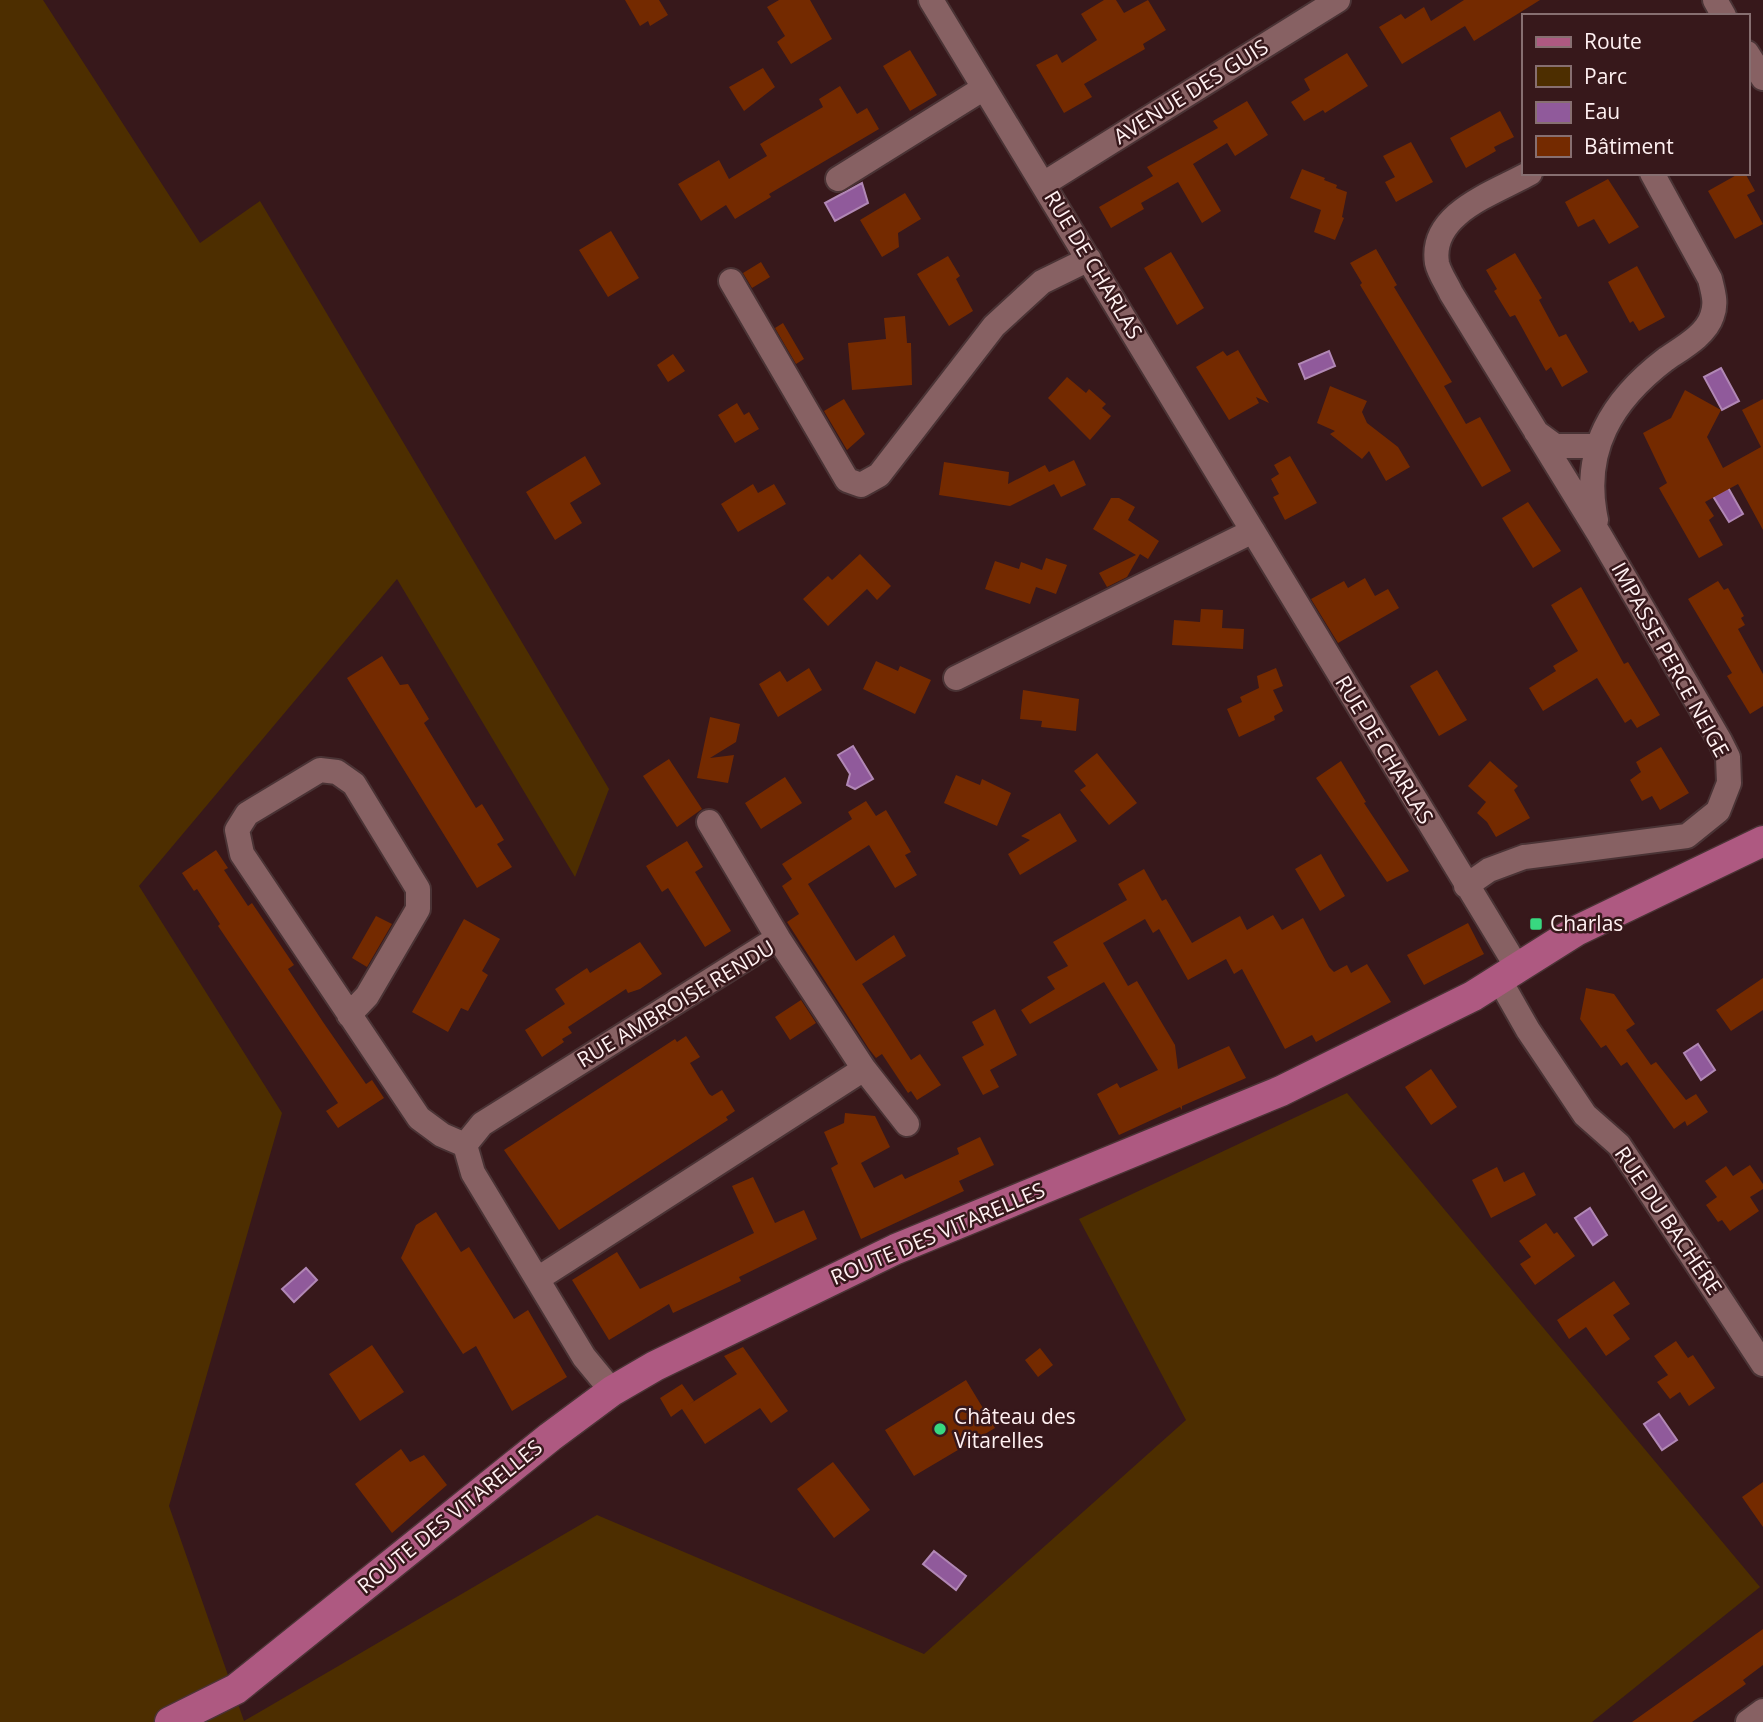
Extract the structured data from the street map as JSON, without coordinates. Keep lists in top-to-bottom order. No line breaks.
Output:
{"streets":{"main road":["ROUTE DES VITARELLES"],"street":["AVENUE DES GUIS","RUE DE CHARLAS","IMPASSE PERCE NEIGE","RUE AMBROISE RENDU","RUE DU BACHÉRE"]},"crossings":[["AVENUE DES GUIS","RUE DE CHARLAS"],["RUE DE CHARLAS","IMPASSE PERCE NEIGE"],["RUE DE CHARLAS","RUE DU BACHÉRE"],["RUE DE CHARLAS","ROUTE DES VITARELLES"],["RUE DU BACHÉRE","ROUTE DES VITARELLES"]],"places":{"transit":["Charlas"],"other":["Château des Vitarelles"]},"legend":["Route","Parc","Eau","Bâtiment"]}
